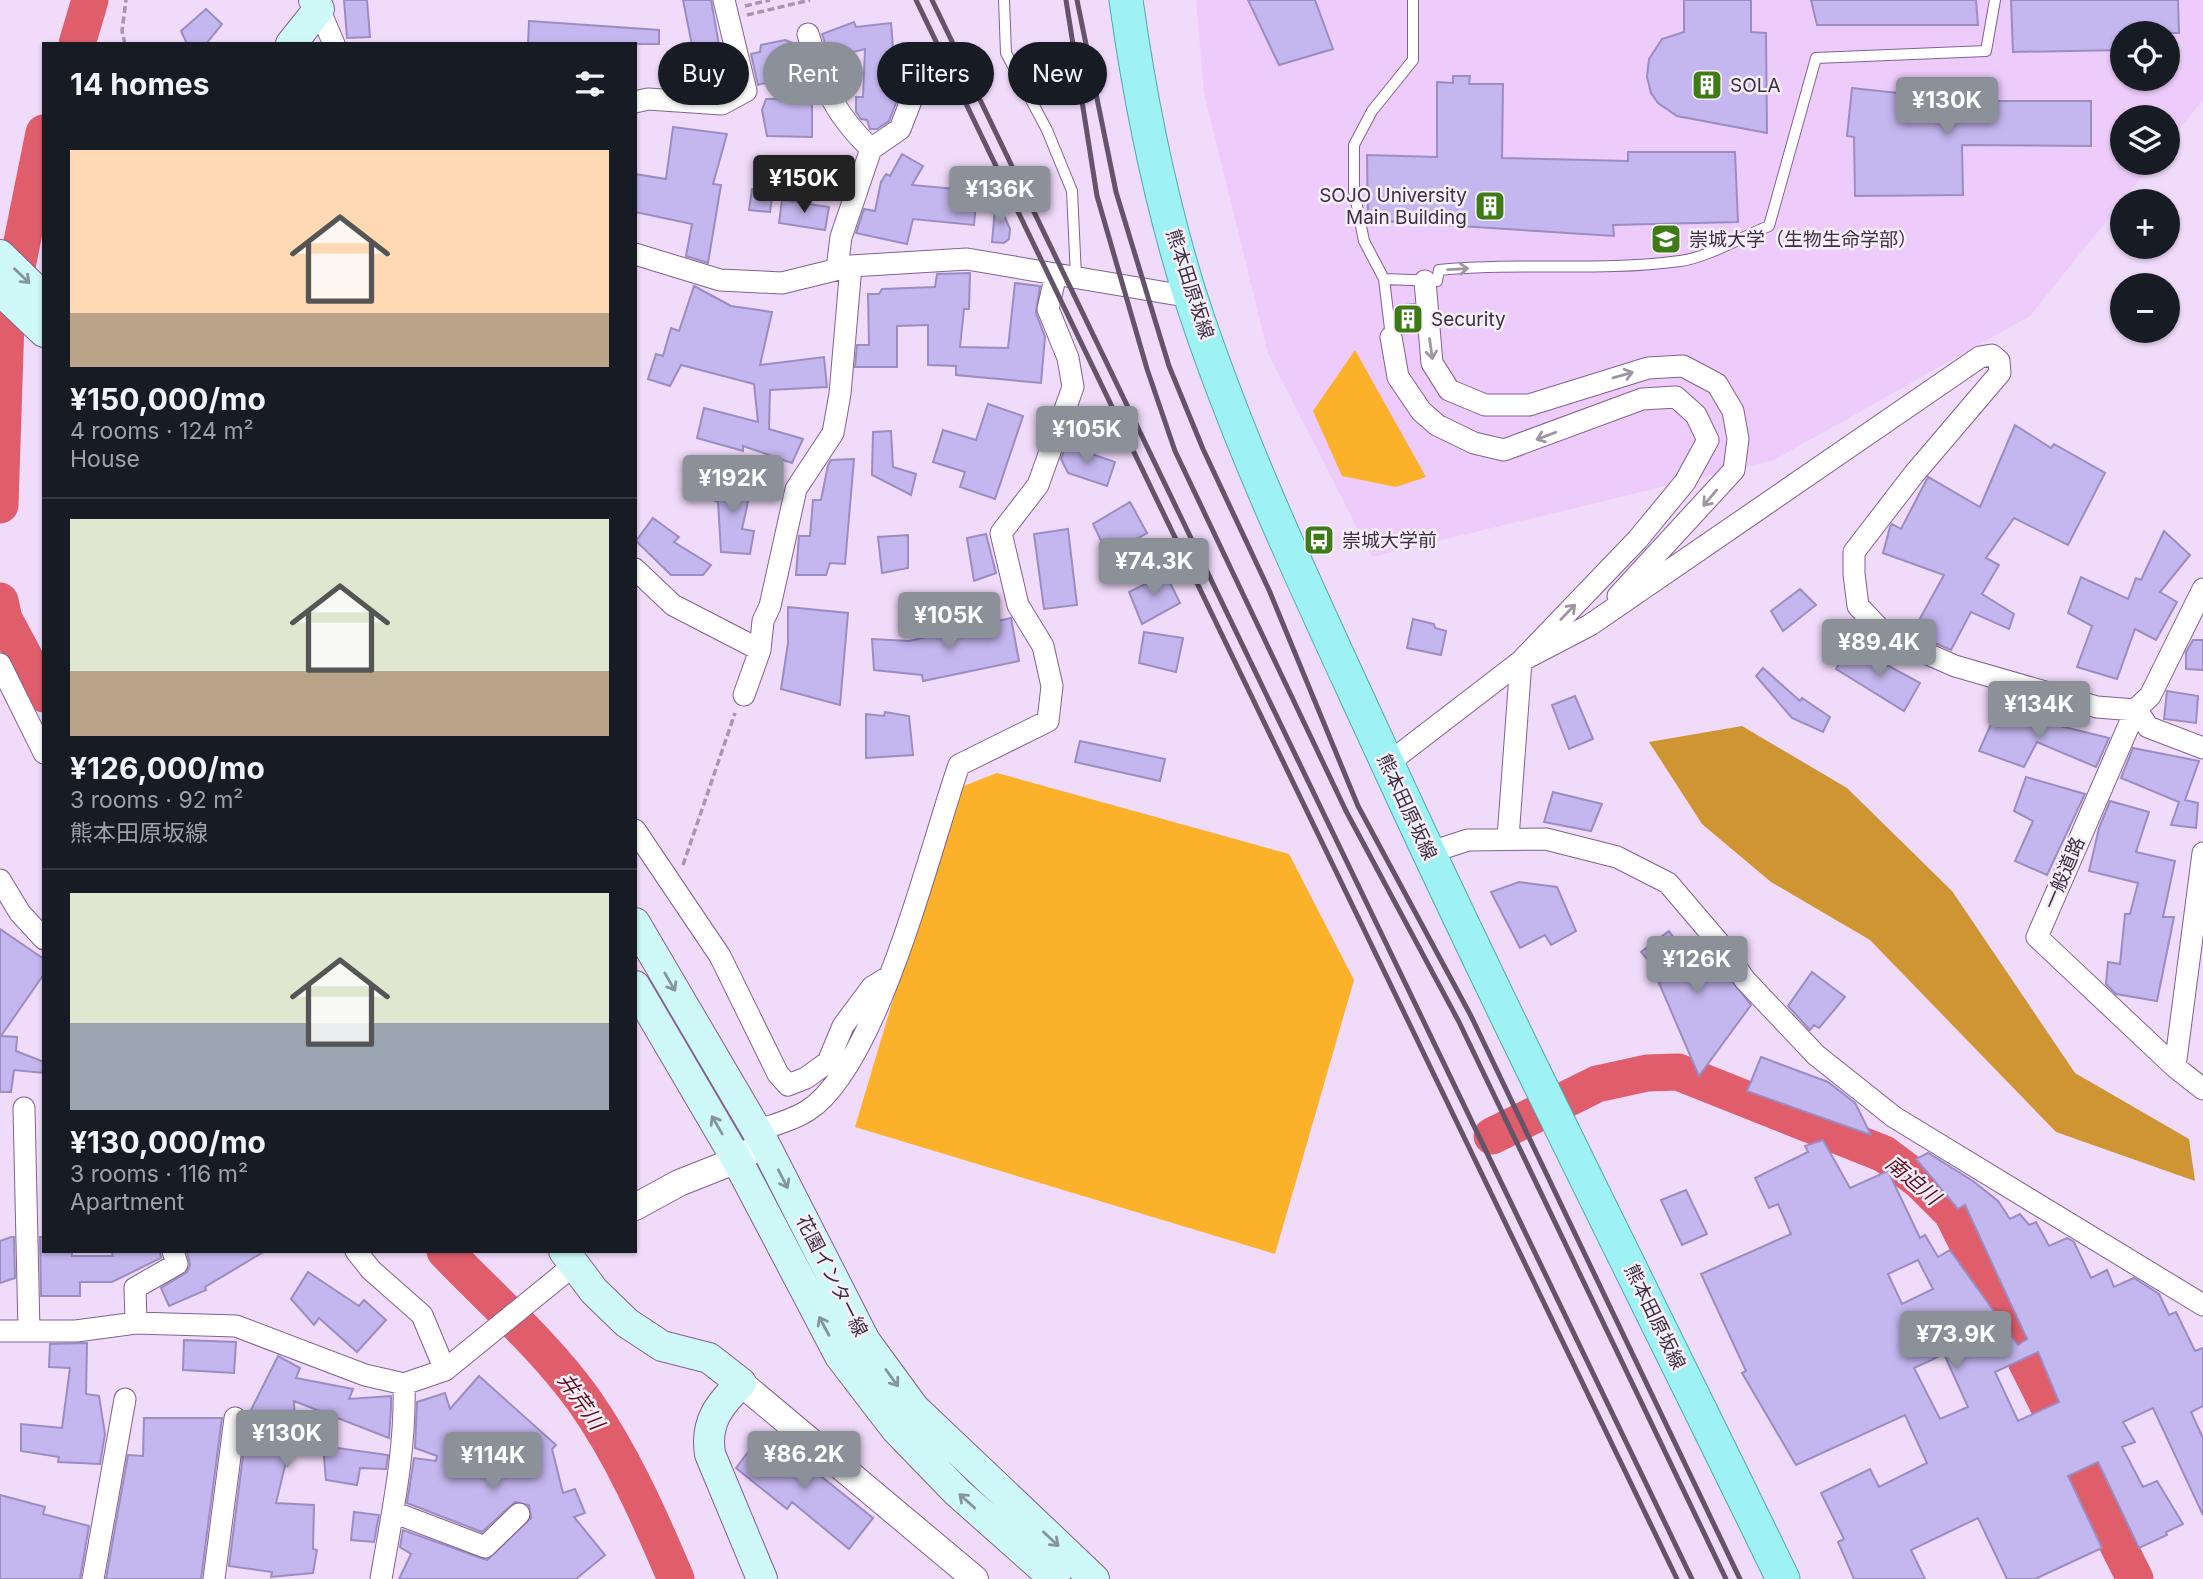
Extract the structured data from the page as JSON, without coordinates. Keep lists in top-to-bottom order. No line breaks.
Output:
{"streets":{"main road":["熊本田原坂線","花園インター線"],"street":["一般道路"]},"water":["南迫川","井芹川"],"places":{"building":["SOLA","SOJO University Main Building","Security"],"school or university":["崇城大学（生物生命学部）"],"bus stop":["崇城大学前"]},"page":{"map_buttons":["+","−"],"chip":["Buy","Rent","Filters","New"],"heading":"14 homes","price":["¥130K","¥150K","¥136K","¥105K","¥192K","¥74.3K","¥105K","¥89.4K","¥134K","¥126K","¥73.9K","¥130K","¥86.2K","¥114K"],"list":[{"name":"¥150,000/mo","note":"4 rooms · 124 m² · House"},{"name":"¥126,000/mo","note":"3 rooms · 92 m² · 熊本田原坂線"},{"name":"¥130,000/mo","note":"3 rooms · 116 m² · Apartment"}]}}
